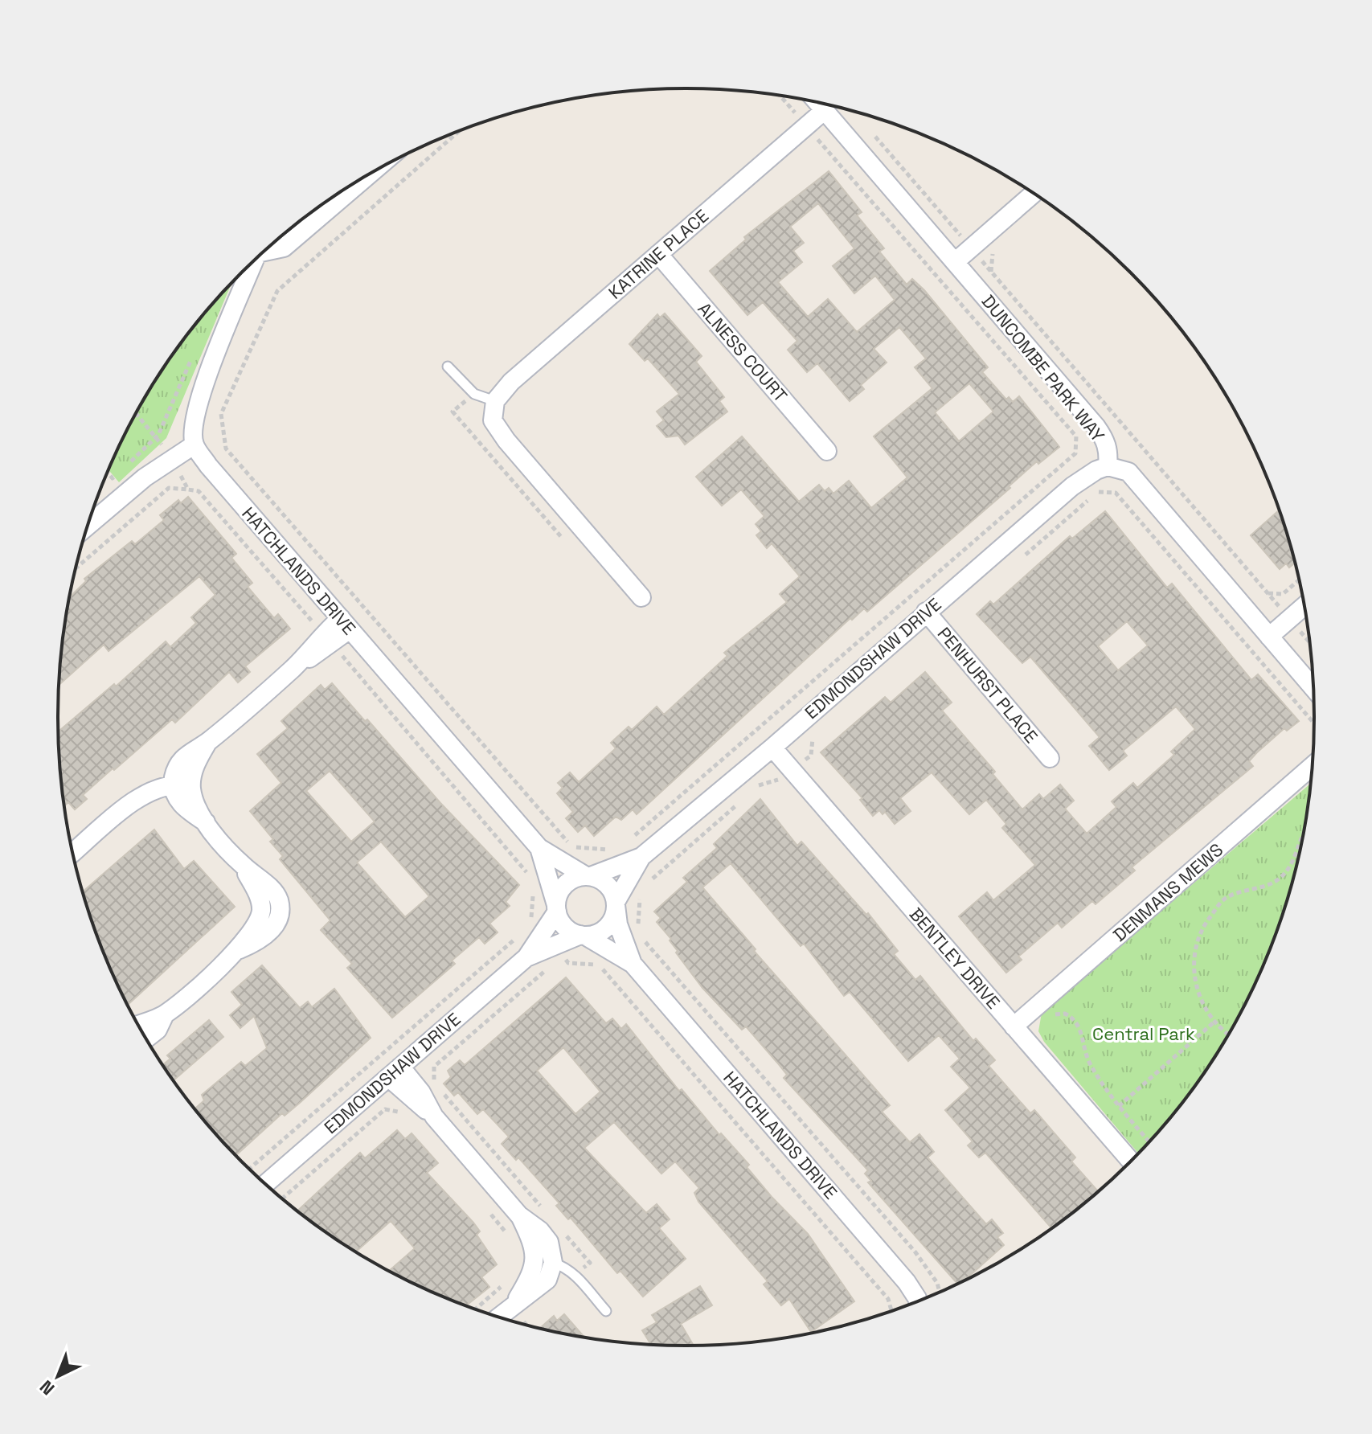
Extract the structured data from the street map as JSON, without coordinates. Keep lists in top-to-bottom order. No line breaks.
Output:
{"streets":{"street":["KATRINE PLACE","ALNESS COURT","DUNCOMBE PARK WAY","HATCHLANDS DRIVE","EDMONDSHAW DRIVE","PENHURST PLACE","DENMANS MEWS","BENTLEY DRIVE"]},"crossings":[["KATRINE PLACE","ALNESS COURT"],["KATRINE PLACE","DUNCOMBE PARK WAY"],["DUNCOMBE PARK WAY","EDMONDSHAW DRIVE"],["HATCHLANDS DRIVE","EDMONDSHAW DRIVE"],["EDMONDSHAW DRIVE","PENHURST PLACE"],["EDMONDSHAW DRIVE","BENTLEY DRIVE"],["DENMANS MEWS","BENTLEY DRIVE"]],"parks":["Central Park"],"north":"bottom left"}
